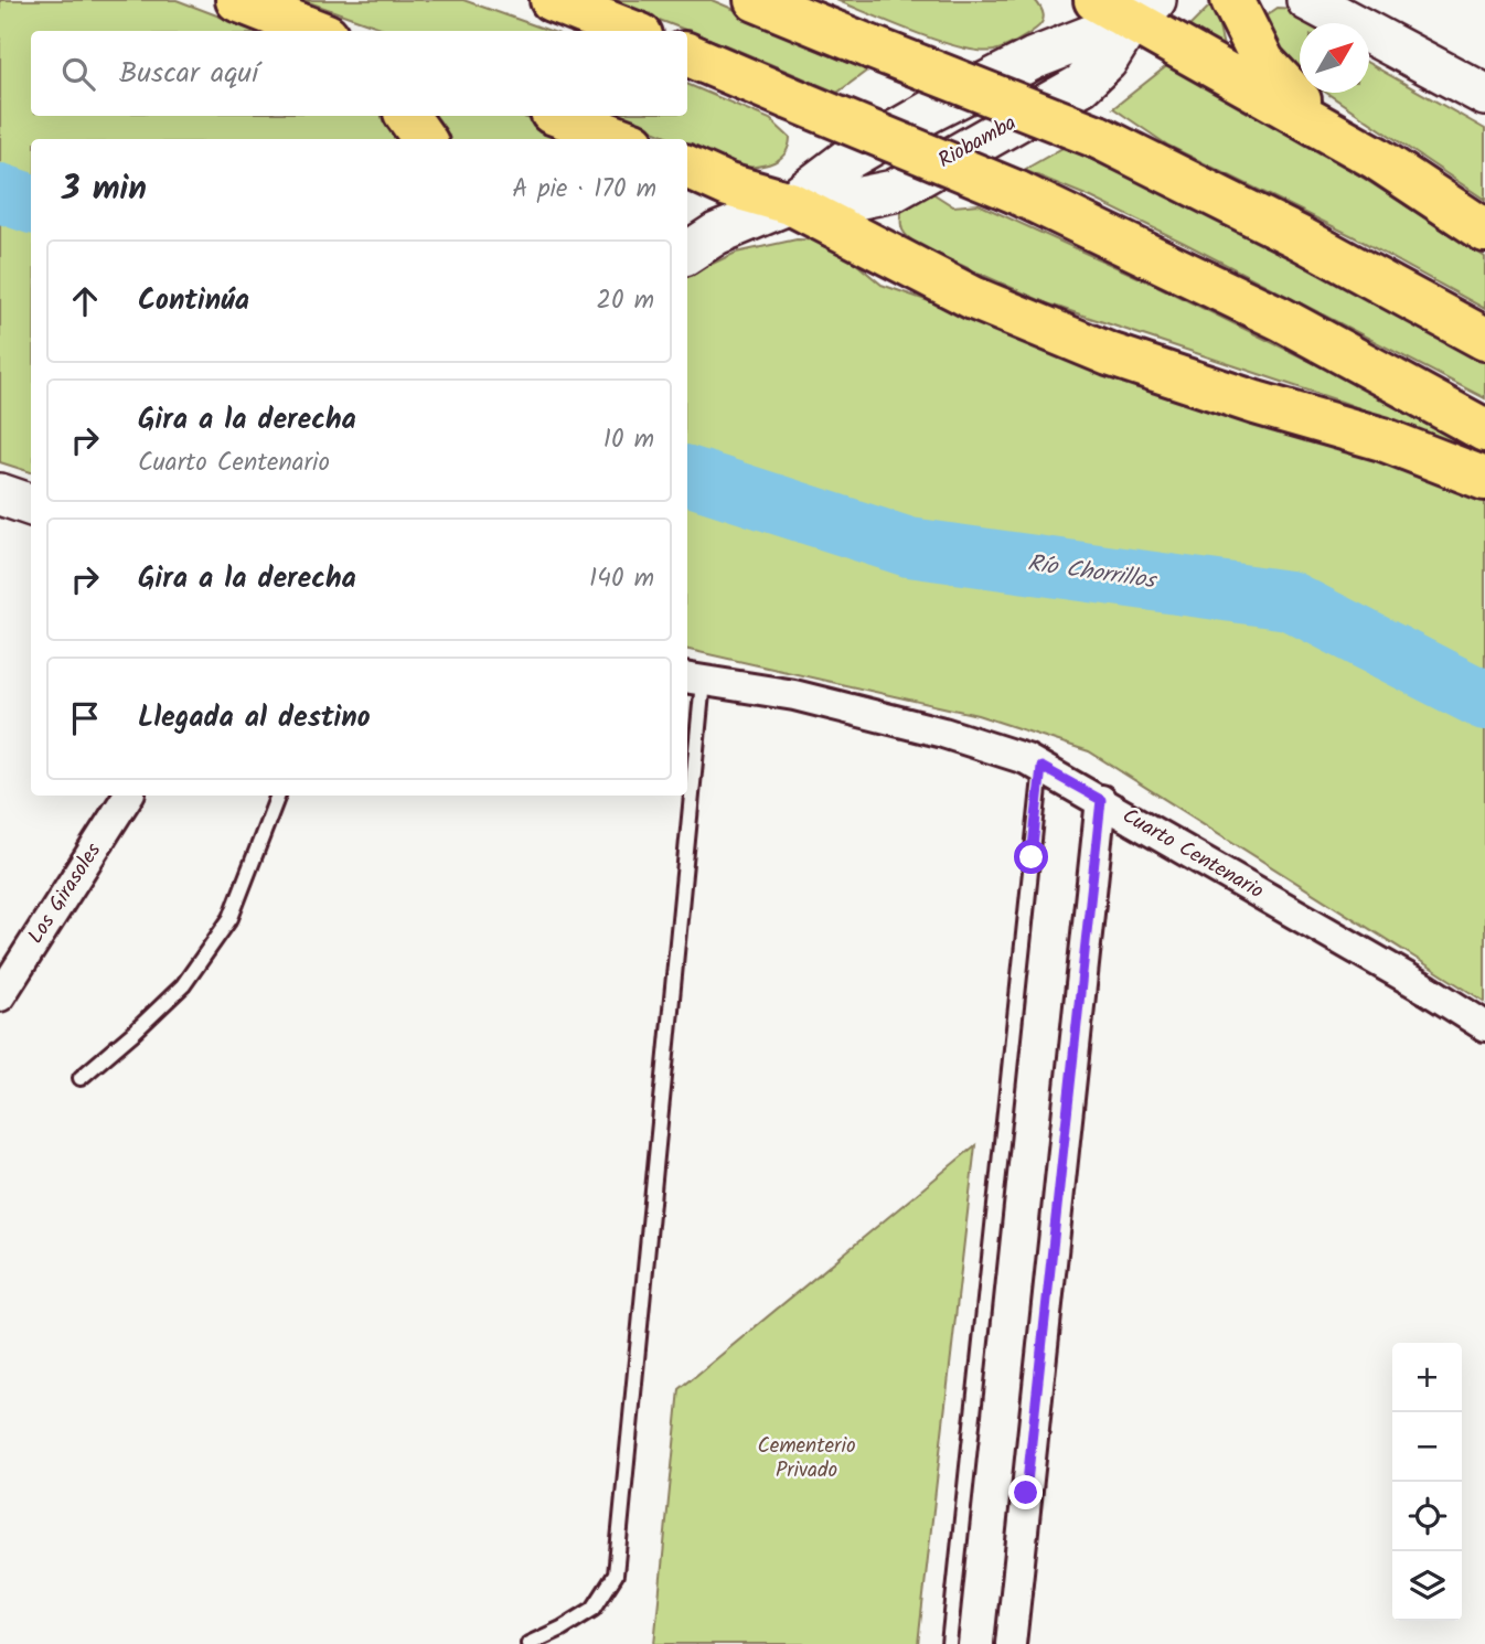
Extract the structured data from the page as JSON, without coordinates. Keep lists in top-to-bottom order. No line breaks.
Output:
{"streets":{"street":["Cuarto Centenario","Los Girasoles"]},"water":["Río Chorrillos"],"parks":["Cementerio Privado"],"north":"top right","page":{"search":"Buscar aquí","heading":["3 min","A pie · 170 m"],"list":[["Continúa","20 m"],["Gira a la derecha","Cuarto Centenario","10 m"],["Gira a la derecha","140 m"],"Llegada al destino"],"map_buttons":["+","−"]}}
